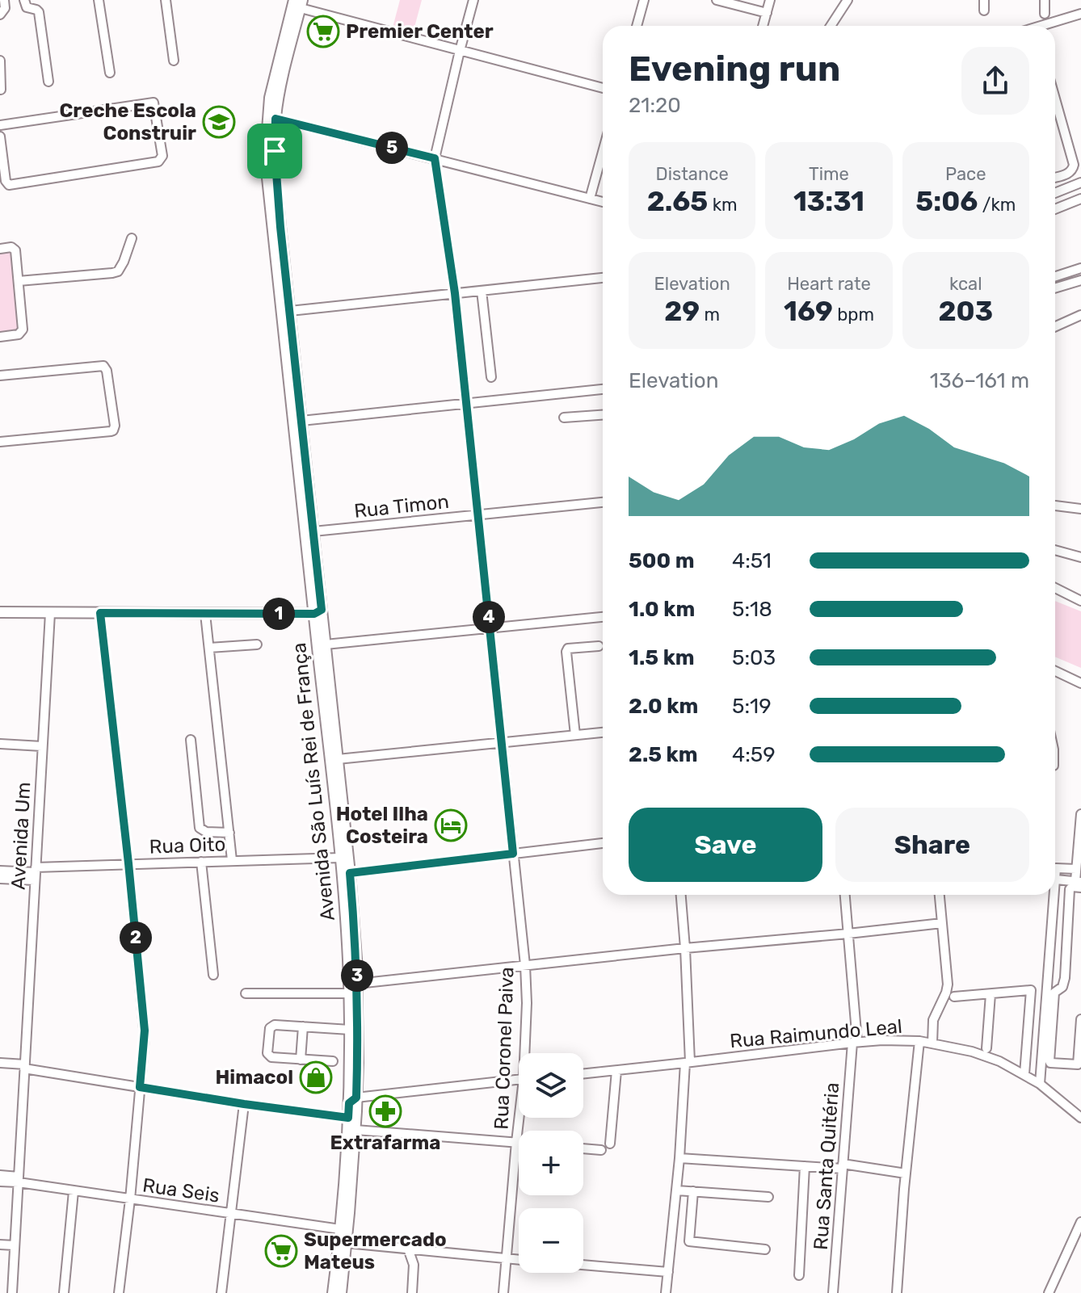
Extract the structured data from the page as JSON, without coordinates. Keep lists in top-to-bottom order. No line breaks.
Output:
{"streets":{"main road":["Avenida São Luís Rei de França"],"street":["Rua Timon","Avenida Um","Rua Oito","Rua Raimundo Leal","Rua Coronel Paiva","Rua Santa Quitéria","Rua Seis"]},"crossings":[["Rua Timon","Avenida São Luís Rei de França"],["Rua Timon","Rua Coronel Paiva"],["Avenida São Luís Rei de França","Rua Oito"],["Avenida São Luís Rei de França","Rua Seis"],["Avenida Um","Rua Oito"],["Avenida Um","Rua Seis"],["Rua Raimundo Leal","Rua Santa Quitéria"]],"places":{"supermarket":["Premier Center","Supermercado Mateus"],"school or university":["Creche Escola Construir"],"hotel":["Hotel Ilha Costeira"],"shop":["Himacol"],"pharmacy":["Extrafarma"]},"page":{"heading":["Evening run","21:20"],"pins":["5","1","4","2","3"],"stats":[["Distance","2.65 km"],["Time","13:31"],["Pace","5:06 /km"],["Elevation","29 m"],["Heart rate","169 bpm"],["kcal","203"]],"chart":["Elevation","136–161 m"],"list":[{"name":"500 m","note":"4:51"},{"name":"1.0 km","note":"5:18"},{"name":"1.5 km","note":"5:03"},{"name":"2.0 km","note":"5:19"},{"name":"2.5 km","note":"4:59"}],"buttons":["Save","Share"],"map_buttons":["+","−"]}}
